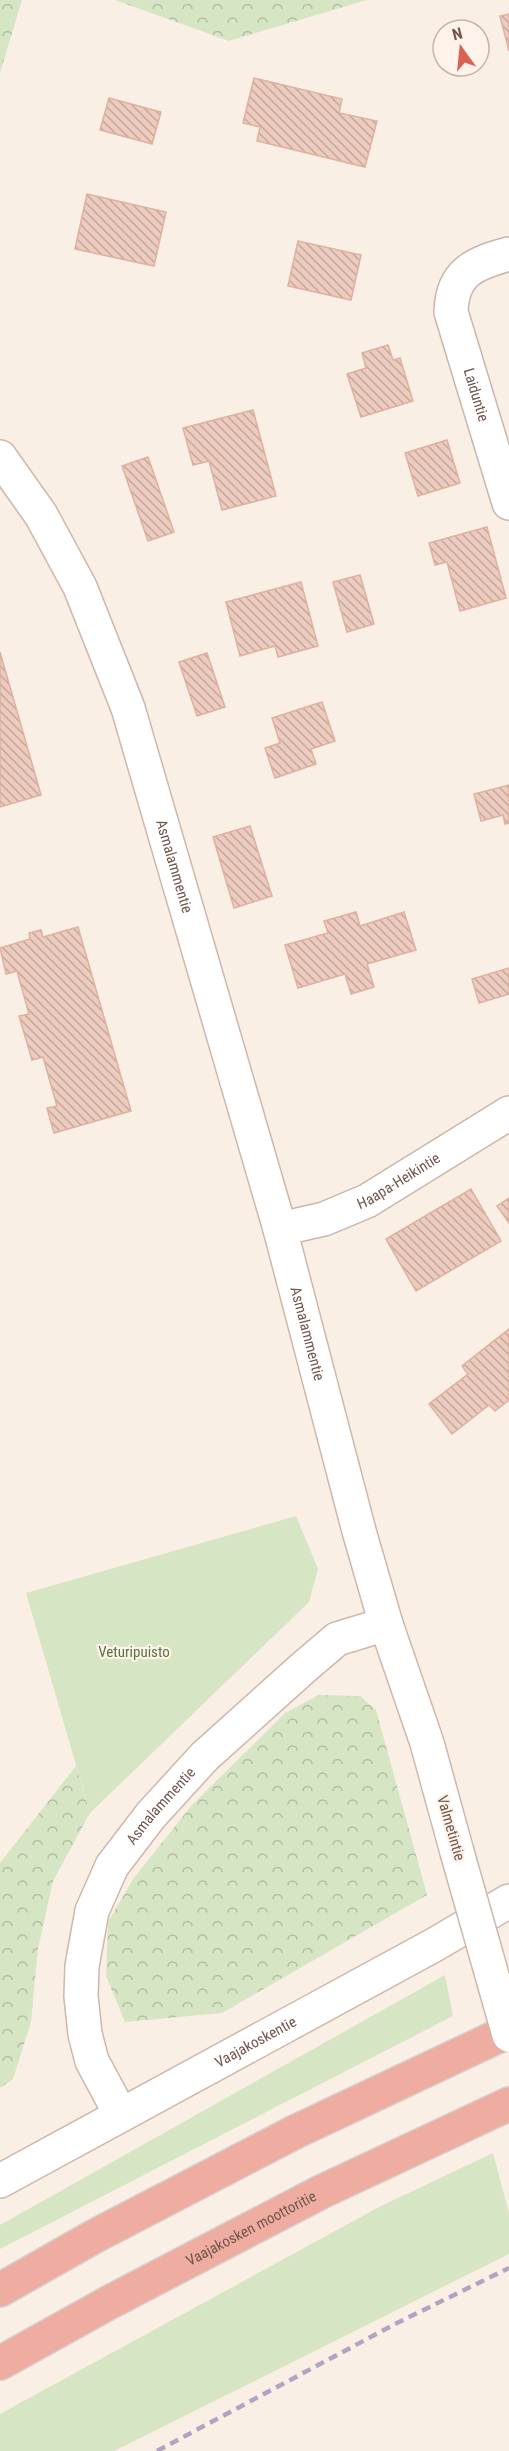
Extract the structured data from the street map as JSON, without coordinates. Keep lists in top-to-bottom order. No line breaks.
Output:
{"streets":{"highway":["Vaajakosken moottoritie"],"street":["Laiduntie","Asmalammentie","Haapa-Heikintie","Valmetintie","Vaajakoskentie"]},"crossings":[["Asmalammentie","Haapa-Heikintie"],["Asmalammentie","Valmetintie"],["Asmalammentie","Vaajakoskentie"]],"parks":["Veturipuisto"],"north":"top"}
